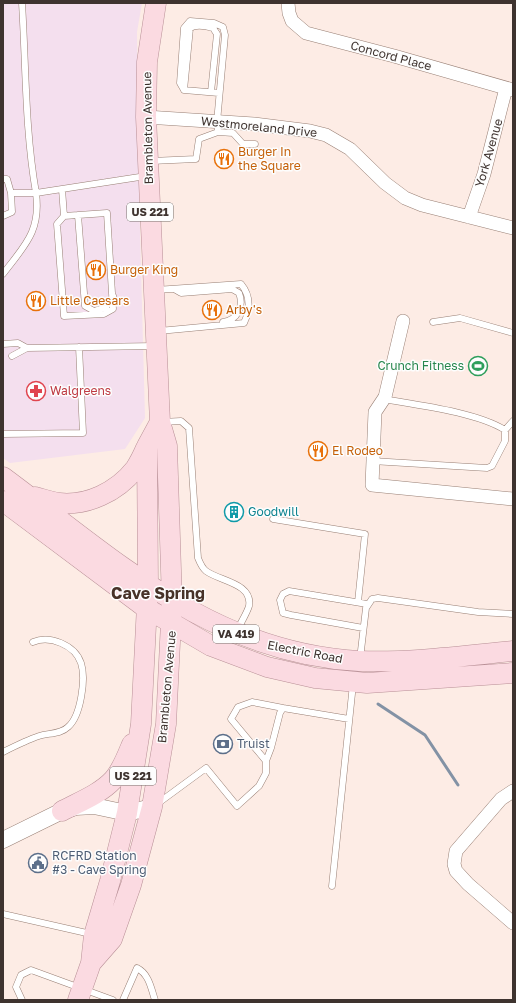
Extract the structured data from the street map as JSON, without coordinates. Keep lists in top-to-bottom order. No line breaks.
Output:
{"streets":{"main road":["Brambleton Avenue","US 221","VA 419","Electric Road"],"street":["Concord Place","Westmoreland Drive","York Avenue"]},"crossings":[["Concord Place","York Avenue"],["Westmoreland Drive","Brambleton Avenue"],["Westmoreland Drive","York Avenue"],["Brambleton Avenue","Electric Road"]],"districts":["Cave Spring"],"places":{"restaurant":["Burger In the Square","Burger King","Little Caesars","Arby's","El Rodeo"],"sports":["Crunch Fitness"],"pharmacy":["Walgreens"],"building":["Goodwill"],"bank":["Truist"],"public building":["RCFRD Station #3 - Cave Spring"]}}
